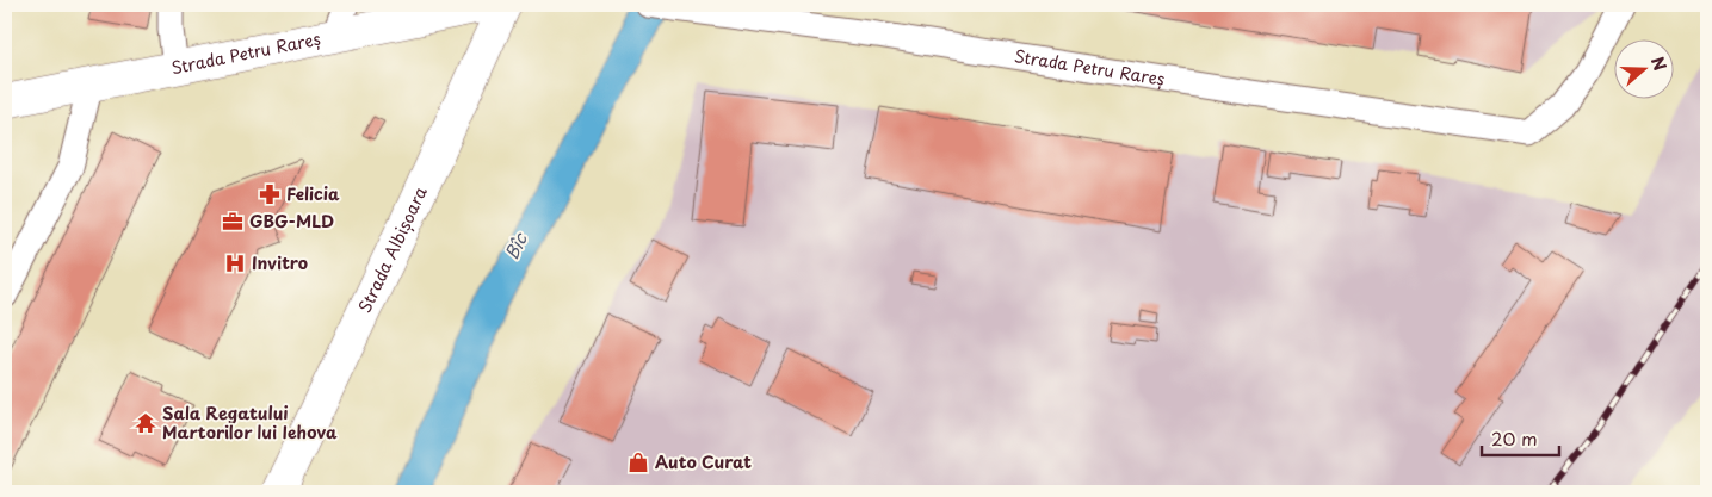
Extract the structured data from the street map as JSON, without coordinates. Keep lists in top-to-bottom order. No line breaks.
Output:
{"streets":{"main road":["Strada Petru Rareș","Strada Albișoara"]},"water":["Bîc"],"places":{"pharmacy":["Felicia"],"office":["GBG-MLD"],"hospital":["Invitro"],"temple":["Sala Regatului Martorilor lui Iehova"],"shop":["Auto Curat"]},"scale_bar":"20 m","north":"right"}
